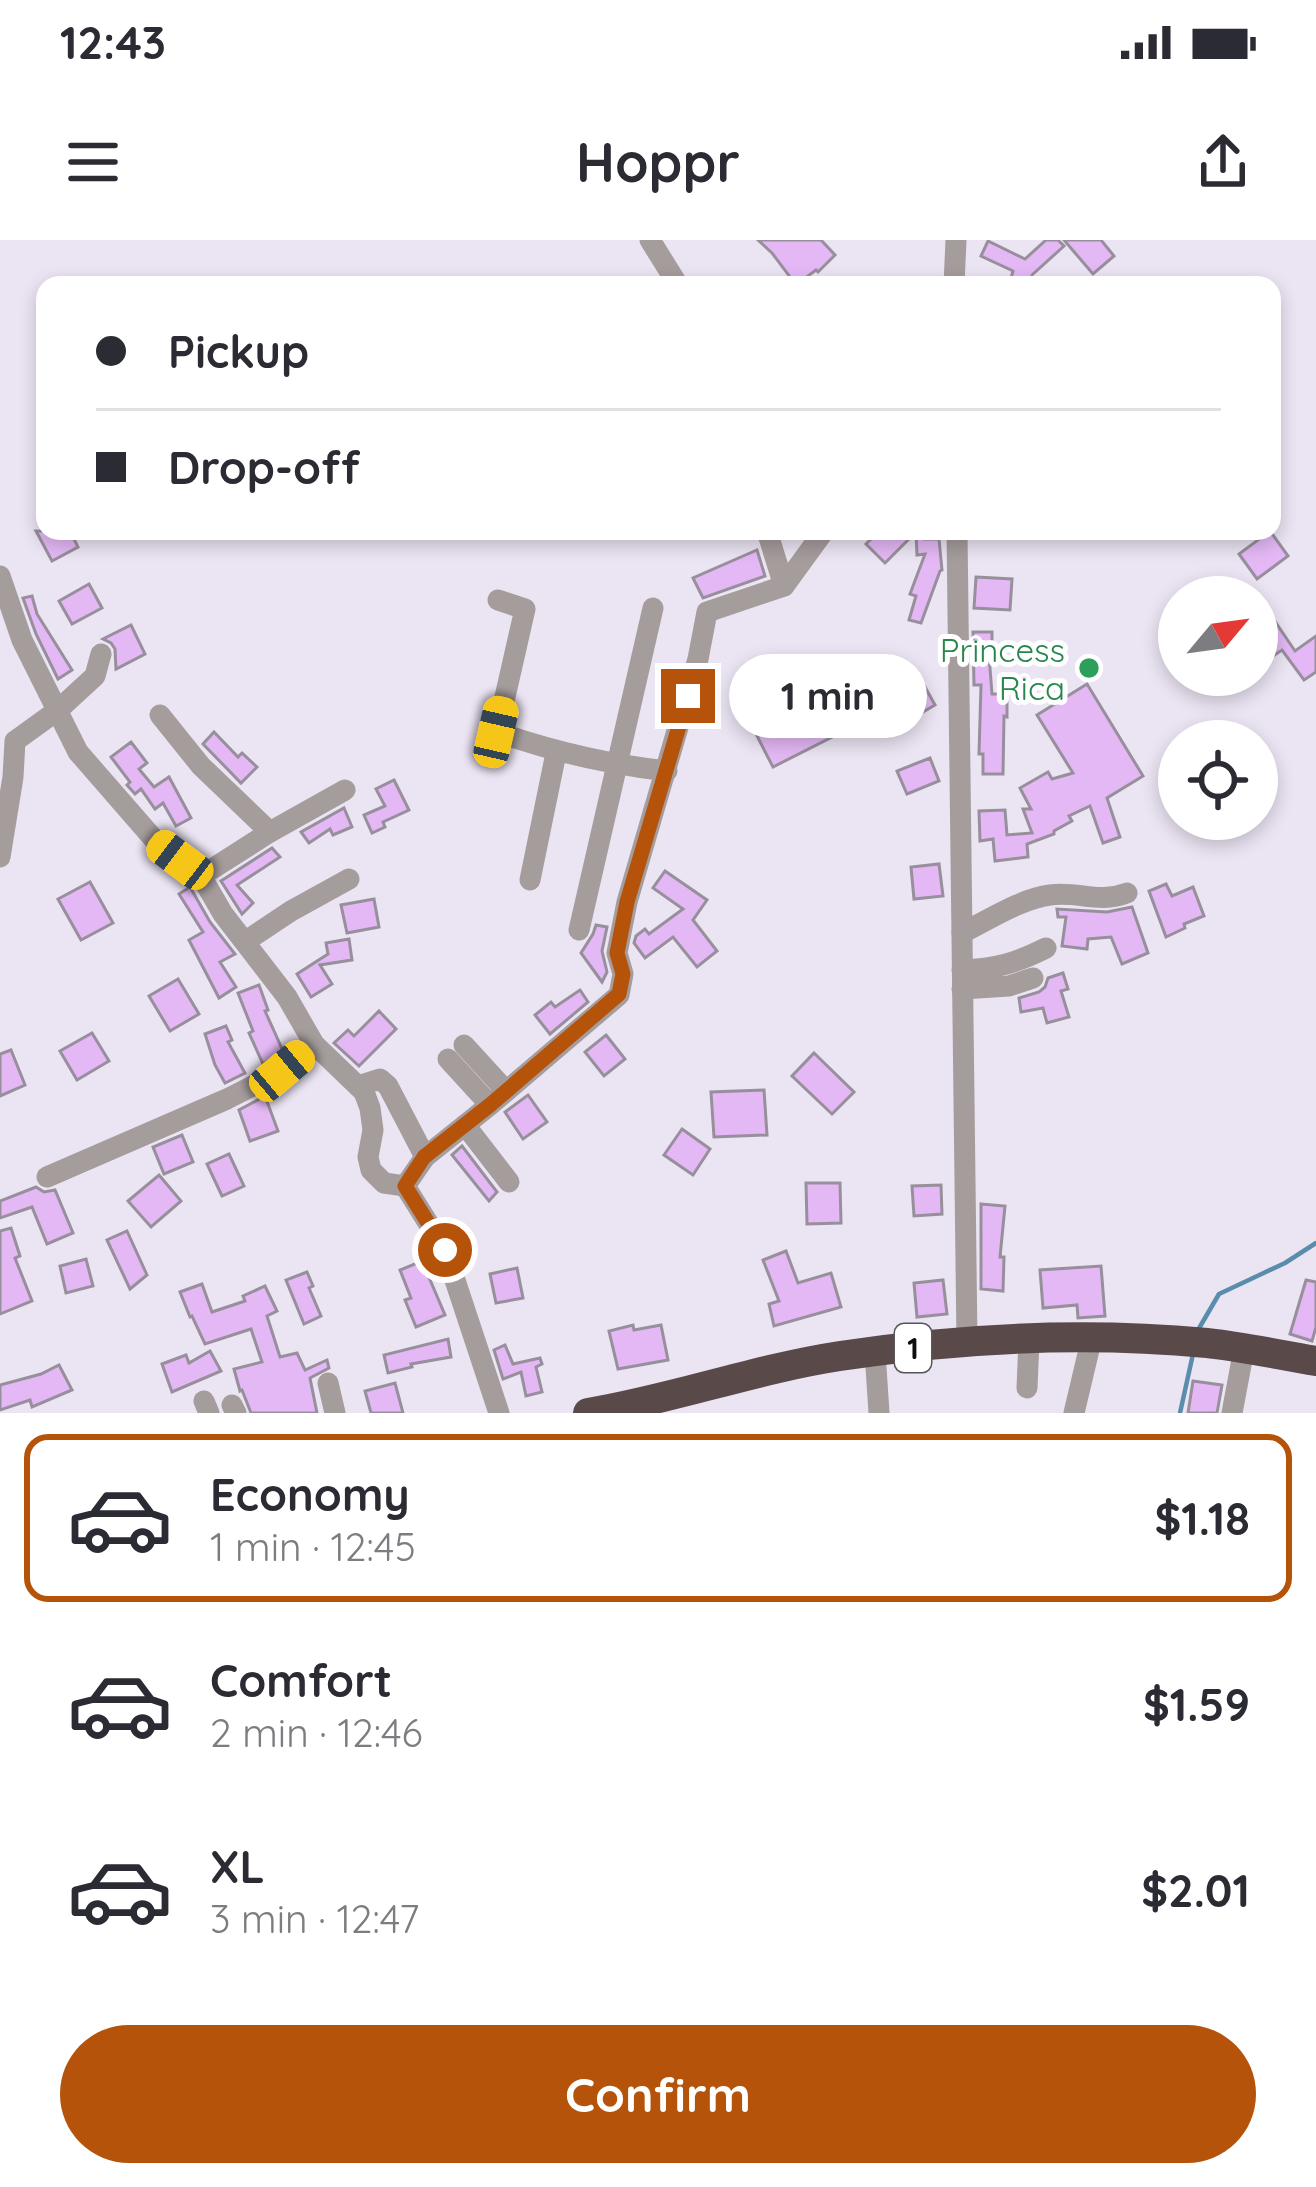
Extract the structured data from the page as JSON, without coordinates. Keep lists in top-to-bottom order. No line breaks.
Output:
{"streets":{"highway":["1"]},"places":["Princess Rica"],"north":"top right","page":{"status":"12:43","header":"Hoppr","banner":["Pickup","Drop-off"],"bubble":"1 min","list":[{"name":"Economy","note":"1 min · 12:45","value":"$1.18"},{"name":"Comfort","note":"2 min · 12:46","value":"$1.59"},{"name":"XL","note":"3 min · 12:47","value":"$2.01"}],"buttons":"Confirm"}}
